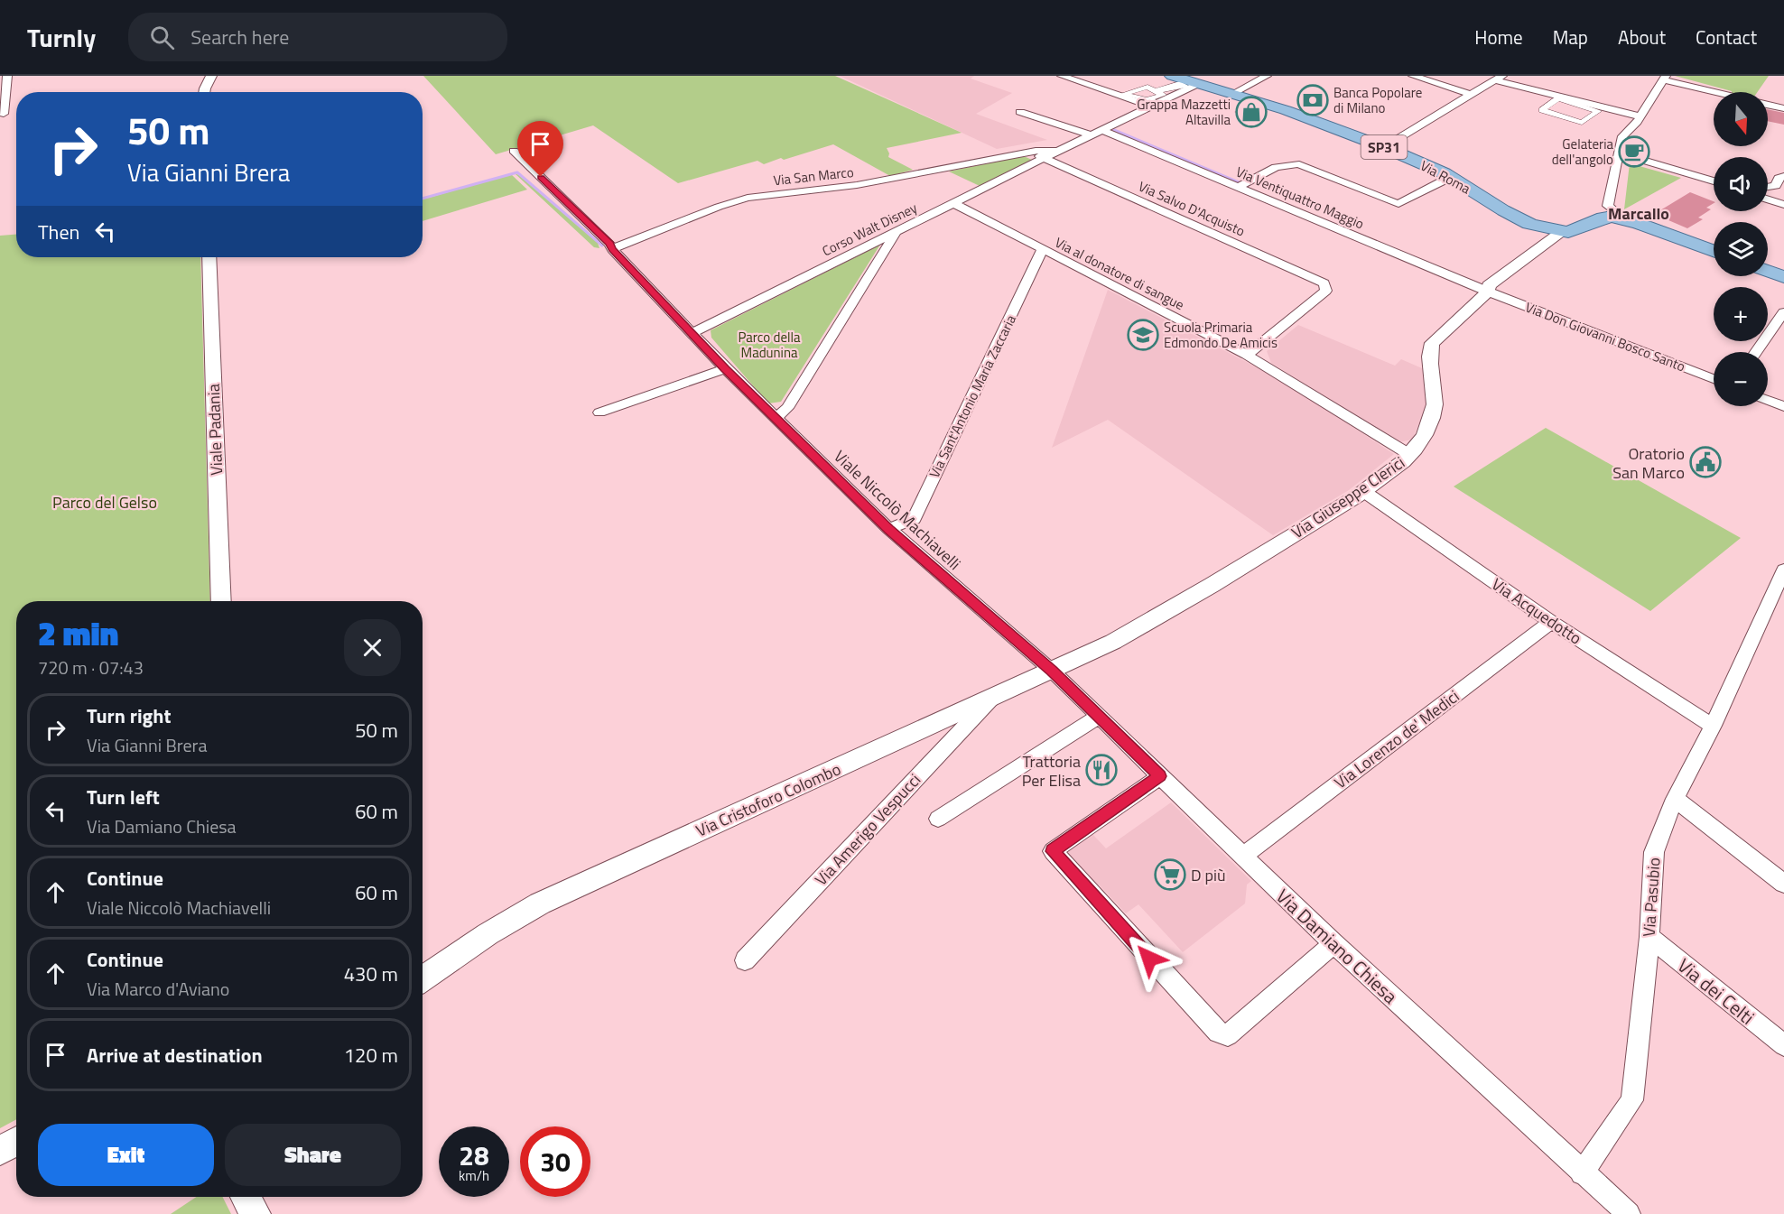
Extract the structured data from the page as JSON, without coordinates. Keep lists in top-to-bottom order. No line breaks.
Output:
{"streets":{"main road":["SP31","Via Roma","Via Giuseppe Clerici"],"street":["Via San Marco","Via Ventiquattro Maggio","Via Salvo D'Acquisto","Corso Walt Disney","Via al donatore di sangue","Via Don Giovanni Bosco Santo","Via Sant'Antonio Maria Zaccaria","Viale Padania","Viale Niccolò Machiavelli","Via Acquedotto","Via Lorenzo de' Medici","Via Cristoforo Colombo","Via Amerigo Vespucci","Via Pasubio","Via Damiano Chiesa","Via dei Celti"]},"crossings":[["SP31","Via Giuseppe Clerici"],["Via San Marco","Via Roma"],["Via San Marco","Via Ventiquattro Maggio"],["Via San Marco","Via Salvo D'Acquisto"],["Via San Marco","Corso Walt Disney"],["Via San Marco","Viale Niccolò Machiavelli"],["Via Roma","Via Giuseppe Clerici"],["Via Ventiquattro Maggio","Via Don Giovanni Bosco Santo"],["Via Ventiquattro Maggio","Via Giuseppe Clerici"],["Via Salvo D'Acquisto","Corso Walt Disney"],["Via Salvo D'Acquisto","Via al donatore di sangue"],["Corso Walt Disney","Via al donatore di sangue"],["Corso Walt Disney","Viale Niccolò Machiavelli"],["Via al donatore di sangue","Via Sant'Antonio Maria Zaccaria"],["Via al donatore di sangue","Via Giuseppe Clerici"],["Via Don Giovanni Bosco Santo","Via Giuseppe Clerici"],["Via Sant'Antonio Maria Zaccaria","Viale Niccolò Machiavelli"],["Via Giuseppe Clerici","Viale Niccolò Machiavelli"],["Via Giuseppe Clerici","Via Acquedotto"],["Via Giuseppe Clerici","Via Cristoforo Colombo"],["Via Giuseppe Clerici","Via Damiano Chiesa"],["Viale Niccolò Machiavelli","Via Cristoforo Colombo"],["Viale Niccolò Machiavelli","Via Damiano Chiesa"],["Via Acquedotto","Via Lorenzo de' Medici"],["Via Acquedotto","Via Pasubio"],["Via Lorenzo de' Medici","Via Damiano Chiesa"],["Via Cristoforo Colombo","Via Amerigo Vespucci"],["Via Cristoforo Colombo","Via Damiano Chiesa"],["Via Pasubio","Via Damiano Chiesa"],["Via Pasubio","Via dei Celti"]],"districts":["Marcallo"],"parks":["Parco della Madunina","Parco del Gelso"],"places":{"bank":["Banca Popolare di Milano"],"shop":["Grappa Mazzetti Altavilla"],"cafe":["Gelateria dell'angolo"],"school or university":["Scuola Primaria Edmondo De Amicis"],"public building":["Oratorio San Marco"],"restaurant":["Trattoria Per Elisa"],"supermarket":["D più"]},"north":"bottom","page":{"header":"Turnly","search":"Search here","nav":["Home","Map","About","Contact"],"map_buttons":["+","−"],"turn":["50 m","Via Gianni Brera"],"then":"Then","heading":["2 min","720 m · 07:43"],"list":[{"name":"Turn right","note":"Via Gianni Brera","value":"50 m"},{"name":"Turn left","note":"Via Damiano Chiesa","value":"60 m"},{"name":"Continue","note":"Viale Niccolò Machiavelli","value":"60 m"},{"name":"Continue","note":"Via Marco d'Aviano","value":"430 m"},{"name":"Arrive at destination","value":"120 m"}],"buttons":["Exit","Share"],"speed":"28 km/h","limit":"30"}}
